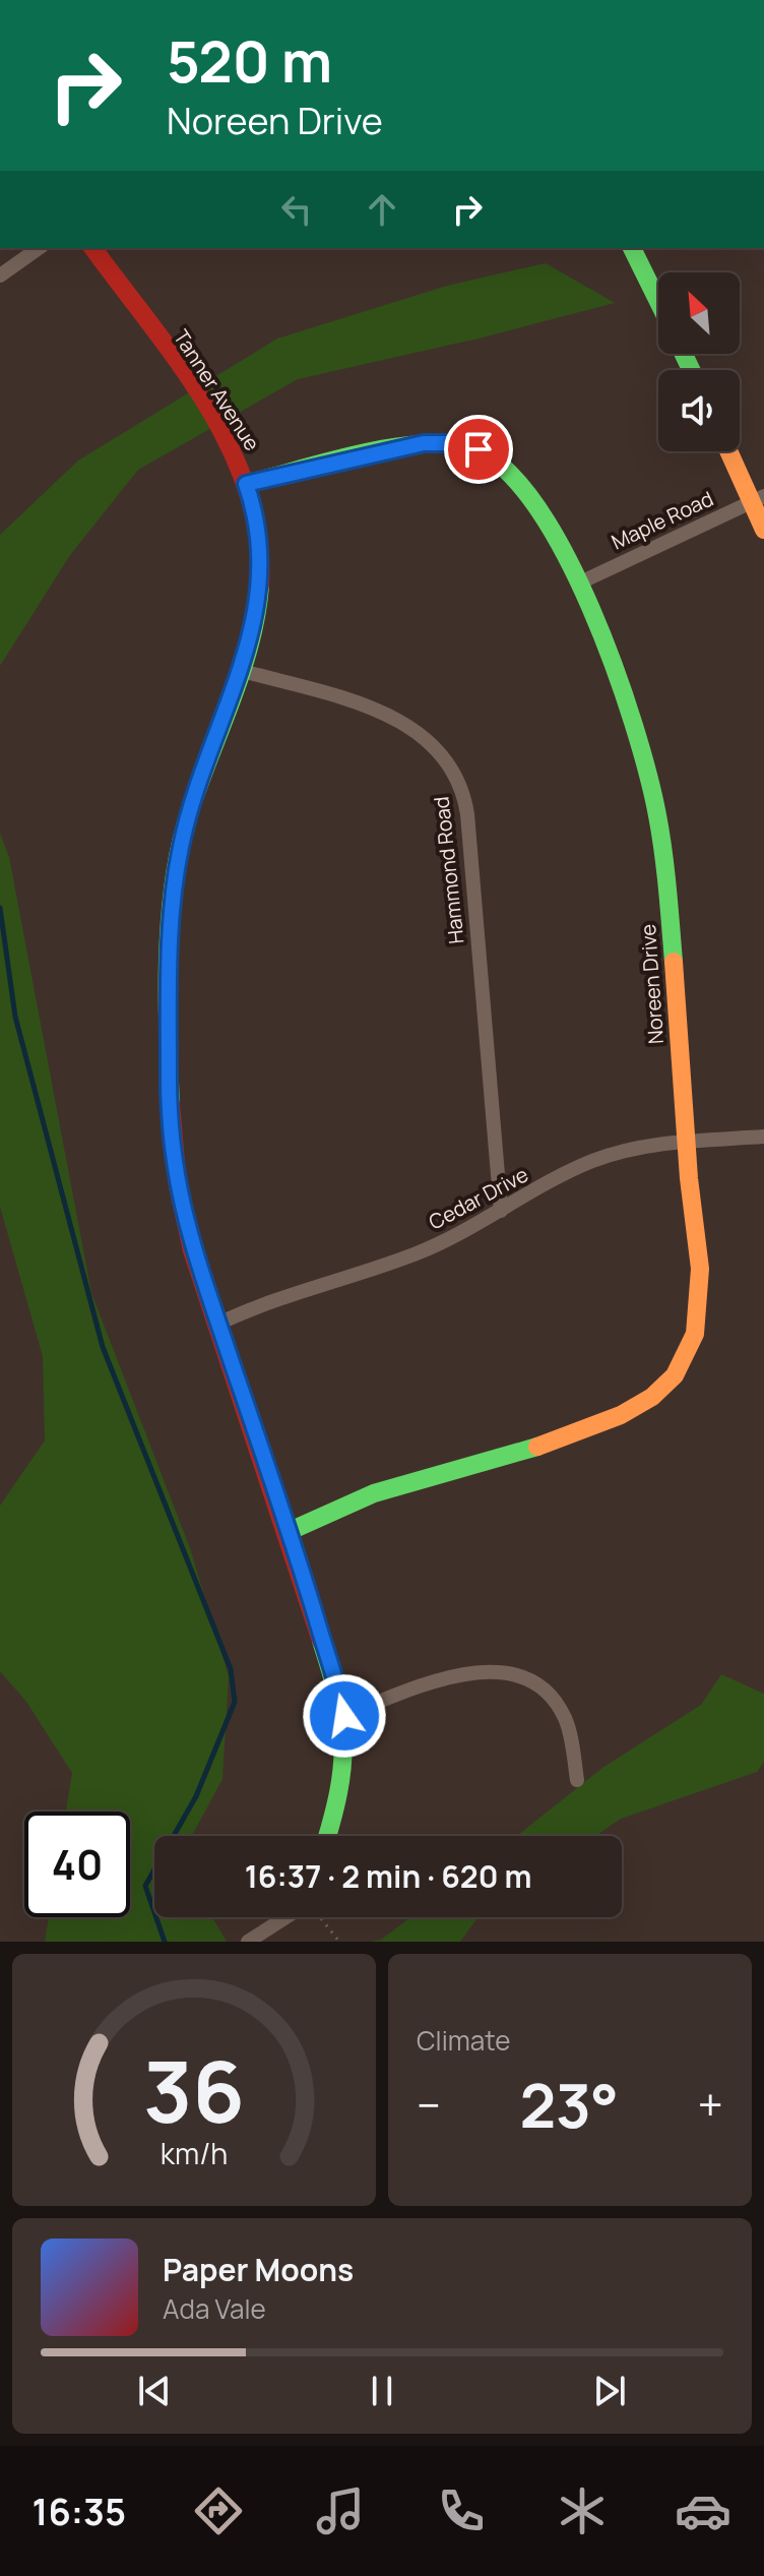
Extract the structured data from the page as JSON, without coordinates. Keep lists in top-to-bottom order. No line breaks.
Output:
{"streets":{"street":["Tanner Avenue","Maple Road","Hammond Road","Noreen Drive","Cedar Drive"]},"crossings":[["Tanner Avenue","Hammond Road"],["Tanner Avenue","Noreen Drive"],["Tanner Avenue","Cedar Drive"],["Maple Road","Noreen Drive"],["Hammond Road","Cedar Drive"],["Noreen Drive","Cedar Drive"]],"north":"top left","page":{"turn":["520 m","Noreen Drive"],"limit":"40","trip":"16:37 · 2 min · 620 m","tile":"Climate","heat":["−","23°","+"],"song":["Paper Moons","Ada Vale"],"tabs":"16:35","gauge":["36","km/h"]}}
